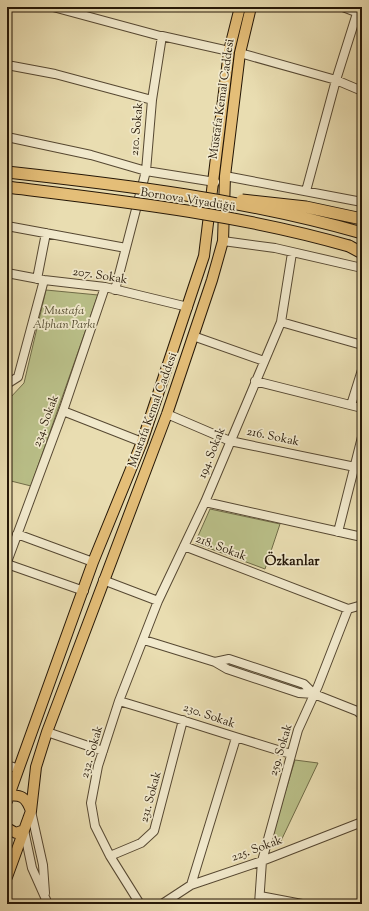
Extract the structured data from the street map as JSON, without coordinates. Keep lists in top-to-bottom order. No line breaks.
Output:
{"streets":{"highway":["Bornova Viyadüğü"],"main road":["Mustafa Kemal Caddesi"],"street":["210. Sokak","207. Sokak","234. Sokak","216. Sokak","194. Sokak","218. Sokak","230. Sokak","259. Sokak","232. Sokak","231. Sokak","225. Sokak"]},"crossings":[["Mustafa Kemal Caddesi","207. Sokak"],["Mustafa Kemal Caddesi","216. Sokak"],["210. Sokak","207. Sokak"],["207. Sokak","234. Sokak"],["216. Sokak","194. Sokak"],["194. Sokak","218. Sokak"],["194. Sokak","232. Sokak"],["218. Sokak","259. Sokak"],["230. Sokak","259. Sokak"],["230. Sokak","232. Sokak"],["230. Sokak","231. Sokak"],["259. Sokak","225. Sokak"],["232. Sokak","231. Sokak"]],"districts":["Özkanlar"],"parks":["Mustafa Alphan Parkı"]}
